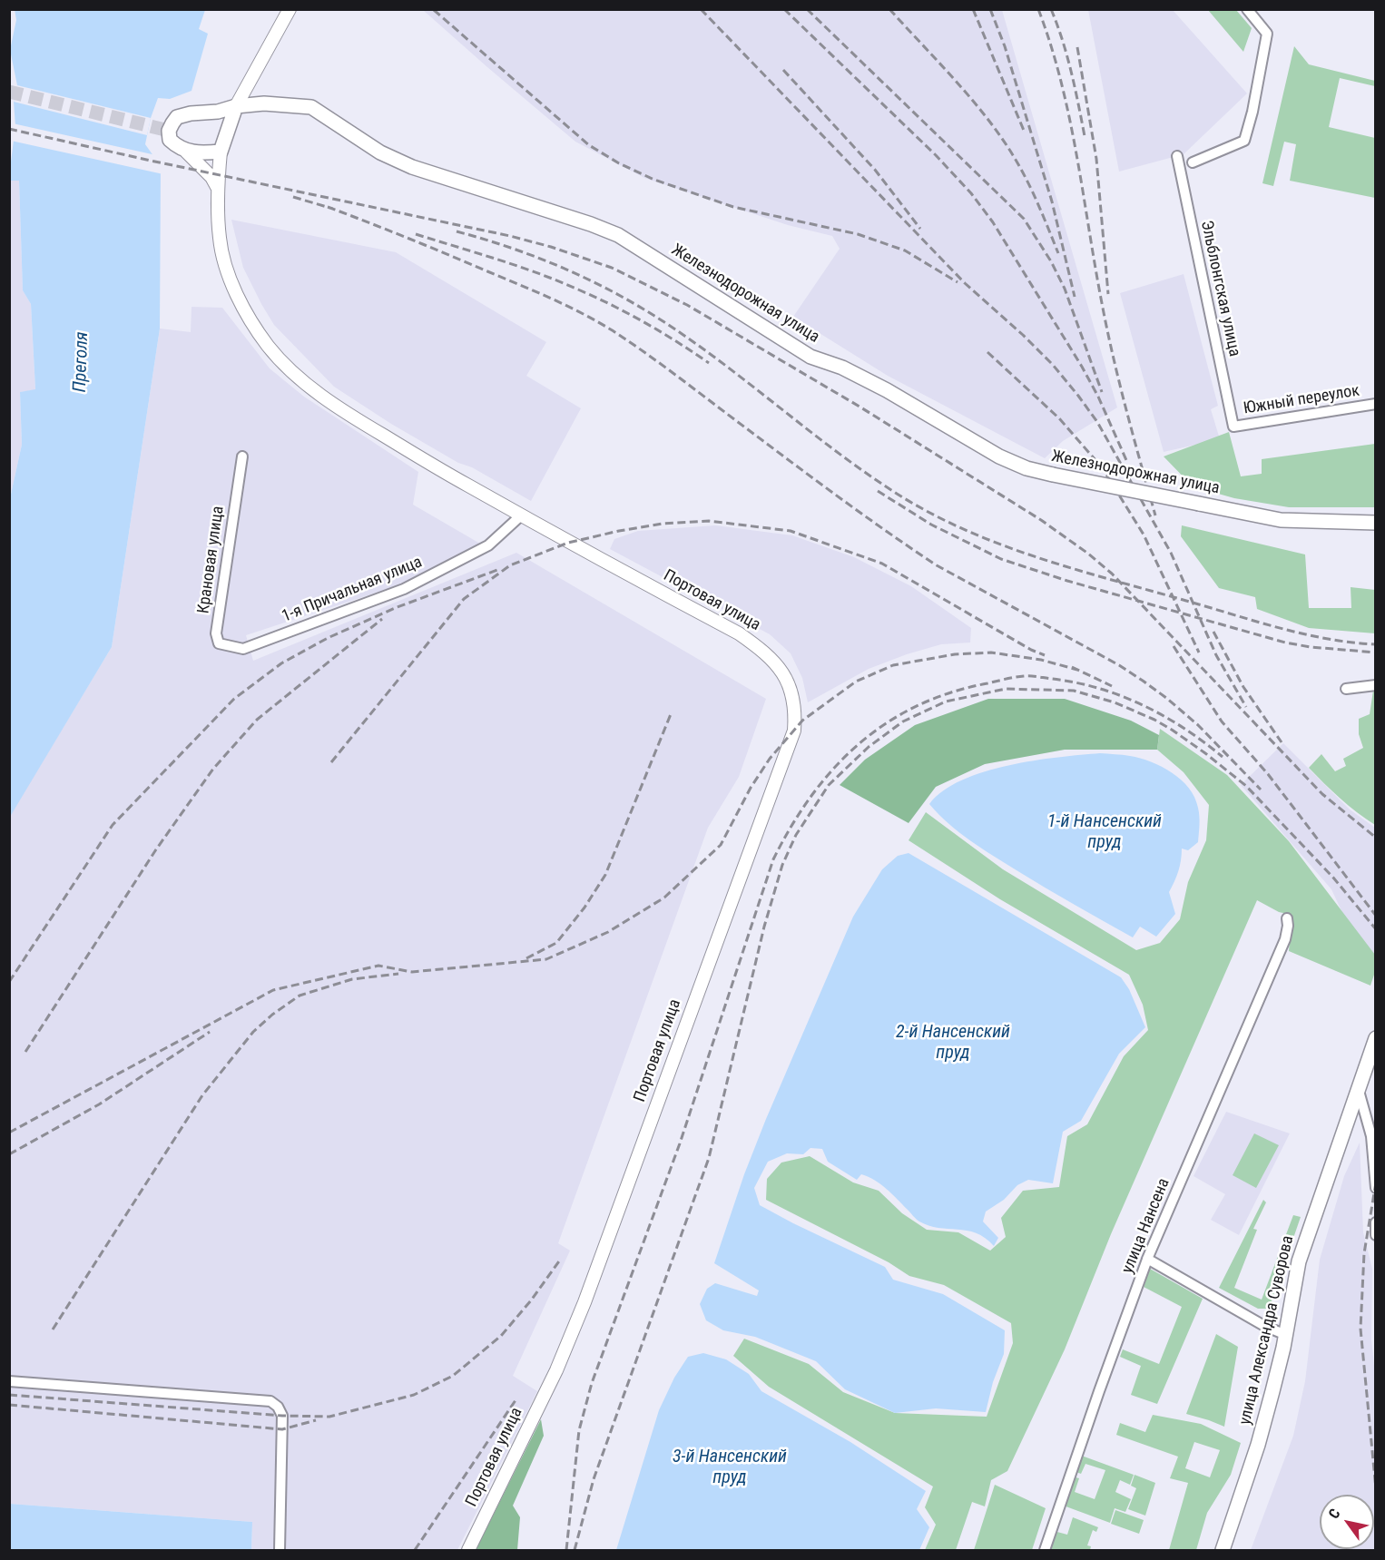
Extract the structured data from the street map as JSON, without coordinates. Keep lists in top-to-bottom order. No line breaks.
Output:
{"streets":{"main road":["Железнодорожная улица","Портовая улица","улица Александра Суворова"],"street":["Эльблонгская улица","Южный переулок","Крановая улица","1-я Причальная улица","улица Нансена"]},"crossings":[["Эльблонгская улица","Южный переулок"],["Железнодорожная улица","Портовая улица"],["Крановая улица","1-я Причальная улица"],["1-я Причальная улица","Портовая улица"]],"water":["Преголя","1-й Нансенский пруд","2-й Нансенский пруд","3-й Нансенский пруд"],"north":"top left"}
